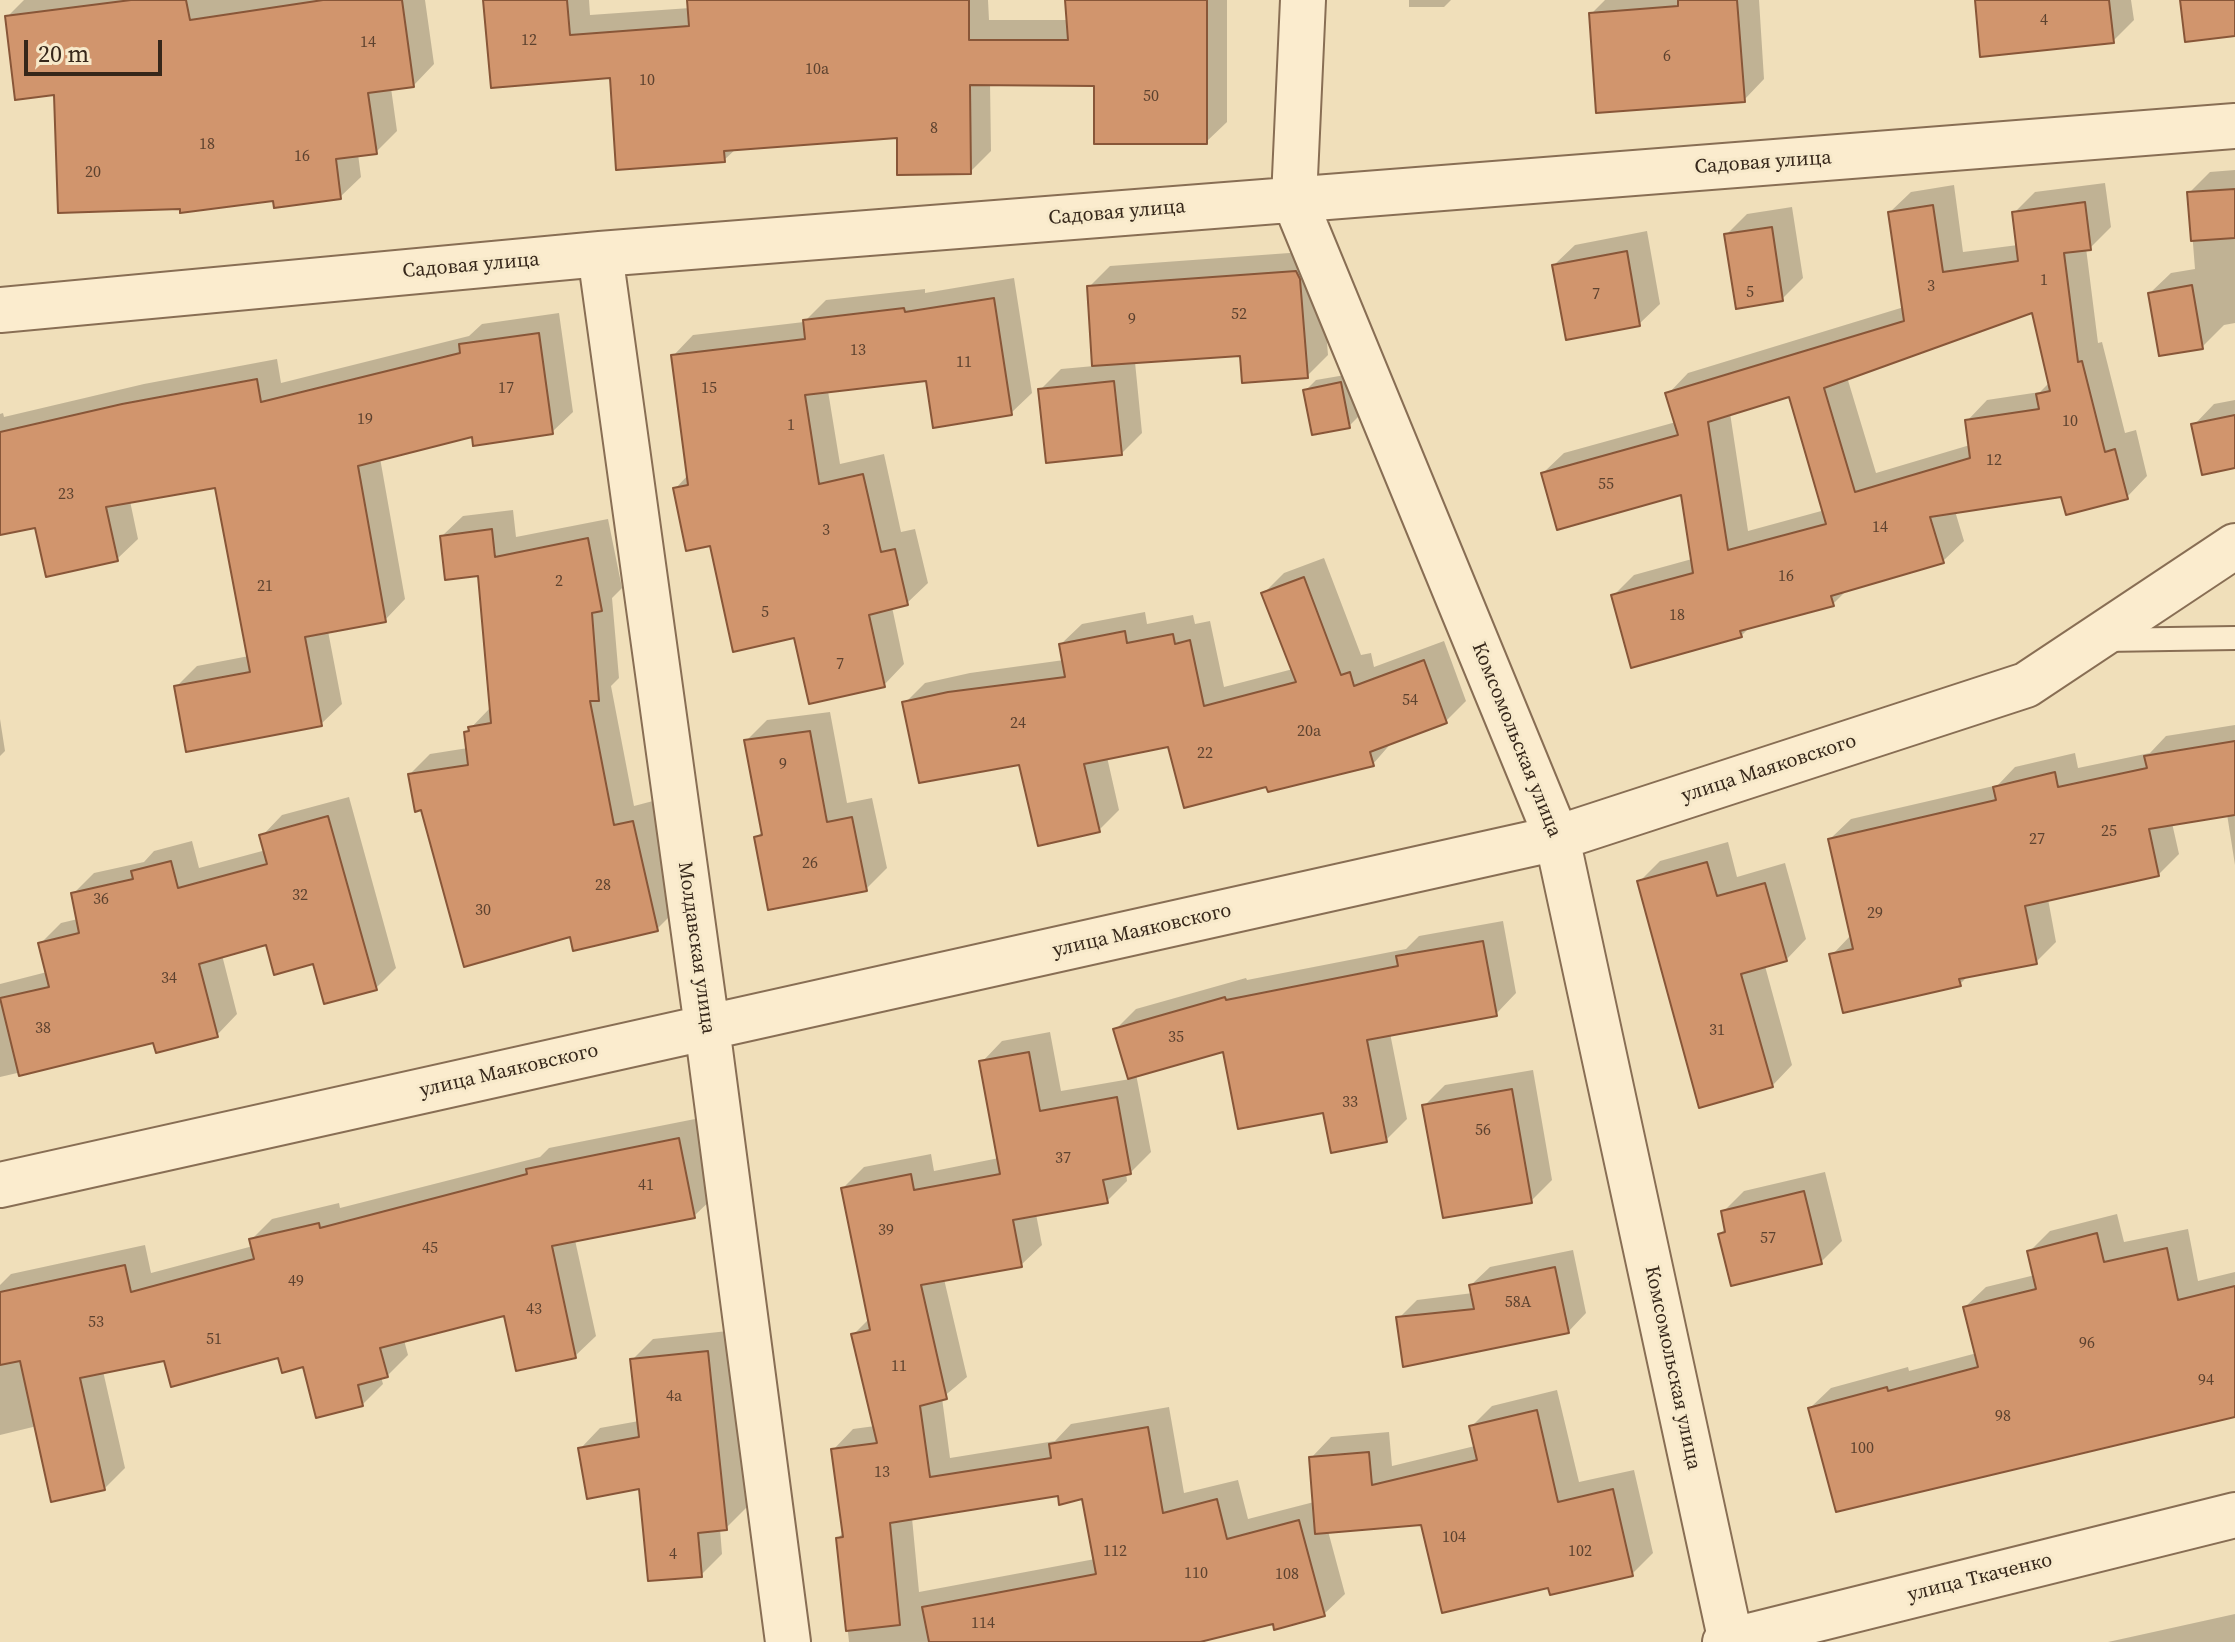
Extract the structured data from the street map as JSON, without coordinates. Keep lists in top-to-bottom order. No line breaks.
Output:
{"streets":{"street":["Садовая улица","Комсомольская улица","улица Маяковского","Молдавская улица","улица Ткаченко"]},"crossings":[["Садовая улица","Комсомольская улица"],["Садовая улица","Молдавская улица"],["Комсомольская улица","улица Маяковского"],["Комсомольская улица","улица Ткаченко"],["улица Маяковского","Молдавская улица"]],"house_numbers":["4","12","14","6","10а","10","50","8","18","16","20","1","3","5","7","52","9","13","11","17","15","19","10","1","12","55","23","14","3","16","2","21","5","18","7","54","24","20а","22","9","25","27","26","28","32","36","30","29","34","38","31","35","33","56","37","41","39","57","45","49","58А","43","53","51","96","11","94","4а","98","100","13","104","112","102","4","110","108","114"],"scale_bar":"20 m"}
